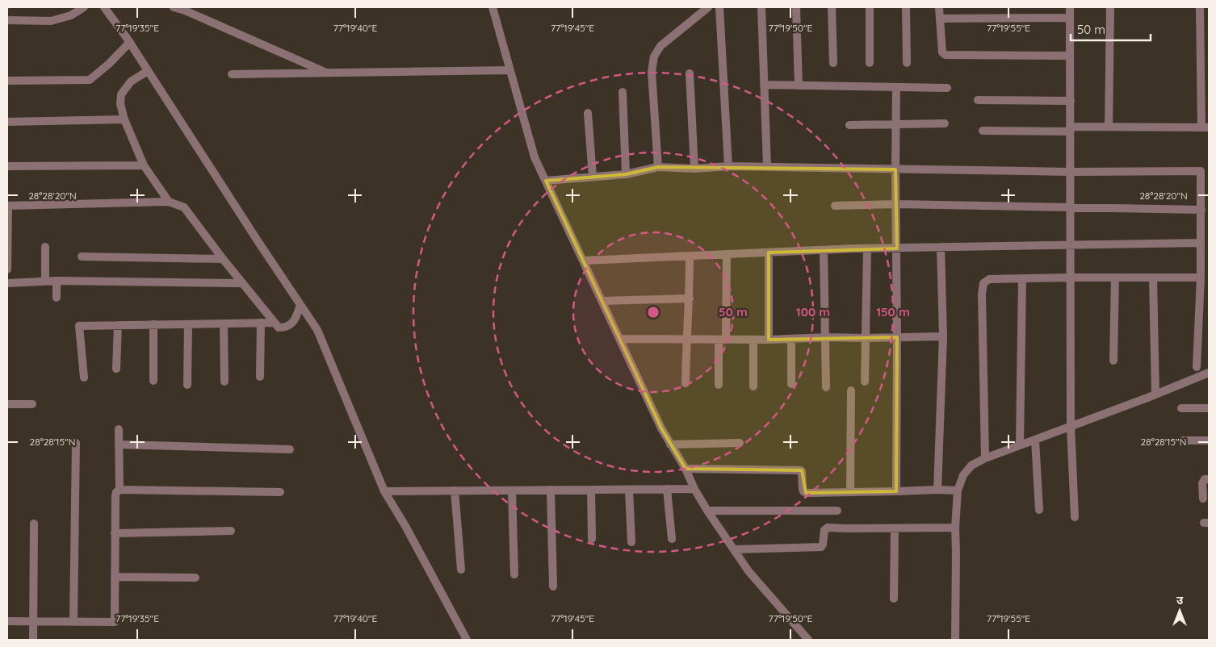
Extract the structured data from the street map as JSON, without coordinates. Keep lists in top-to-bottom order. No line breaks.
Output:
{"scale_bar":"50 m","north":"top","coordinates":["77°19'35\"E","77°19'40\"E","77°19'45\"E","77°19'50\"E","77°19'55\"E","28°28'20\"N","28°28'15\"N"],"rings":["50 m","100 m","150 m"]}
